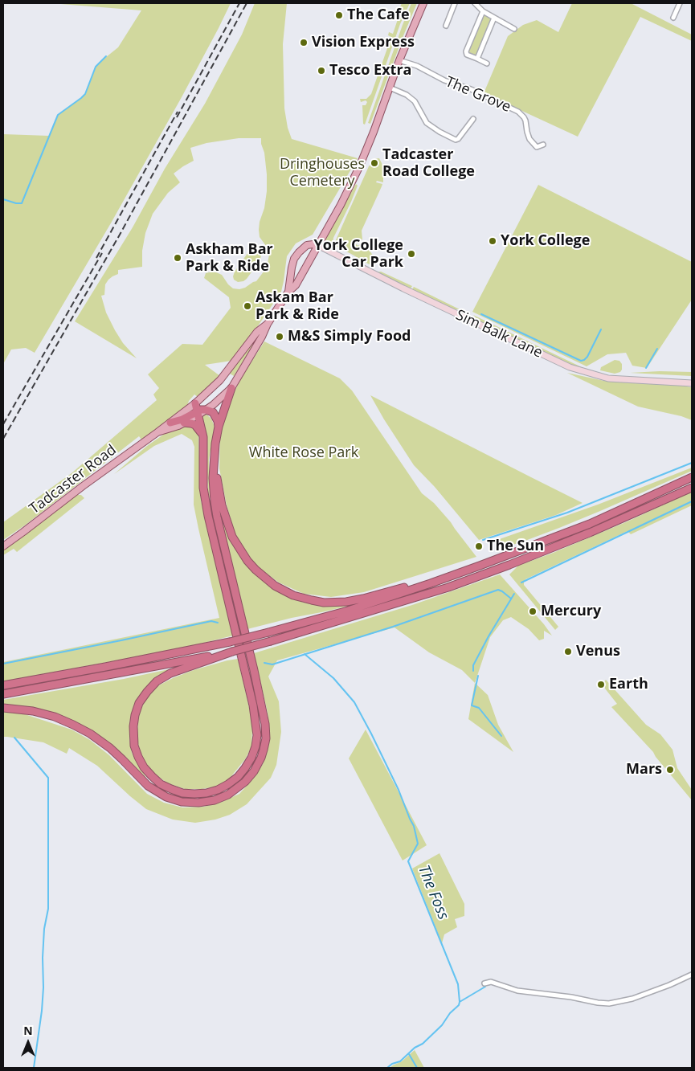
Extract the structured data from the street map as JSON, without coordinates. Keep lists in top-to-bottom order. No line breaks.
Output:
{"streets":{"main road":["Tadcaster Road"],"street":["The Grove","Sim Balk Lane"]},"crossings":[["Sim Balk Lane","Tadcaster Road"]],"water":["The Foss"],"parks":["Dringhouses Cemetery","White Rose Park"],"places":["The Cafe","Vision Express","Tesco Extra","Tadcaster Road College","York College","York College Car Park","Askham Bar Park & Ride","Askam Bar Park & Ride","M&S Simply Food","The Sun","Mercury","Venus","Earth","Mars"],"north":"top"}
